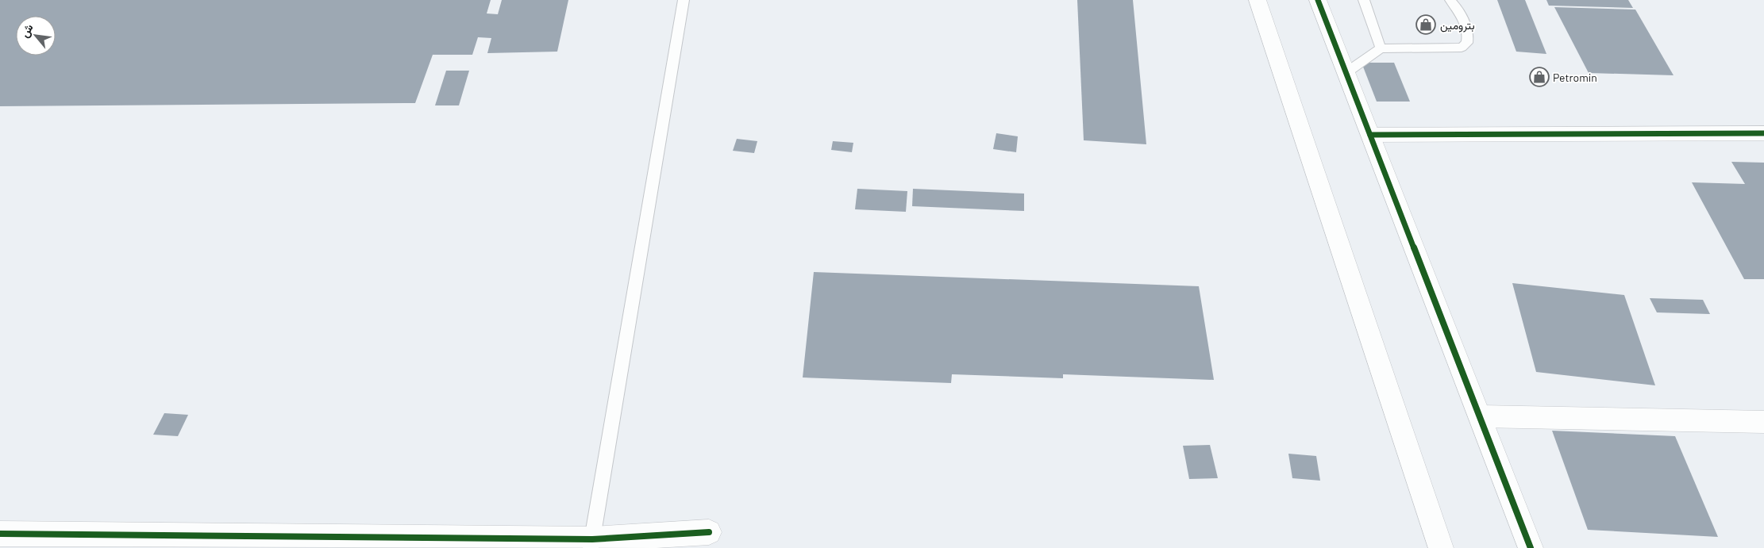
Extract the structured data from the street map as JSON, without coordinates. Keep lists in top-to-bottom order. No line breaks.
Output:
{"places":{"shop":["بترومين","Petromin"]},"north":"top left"}
